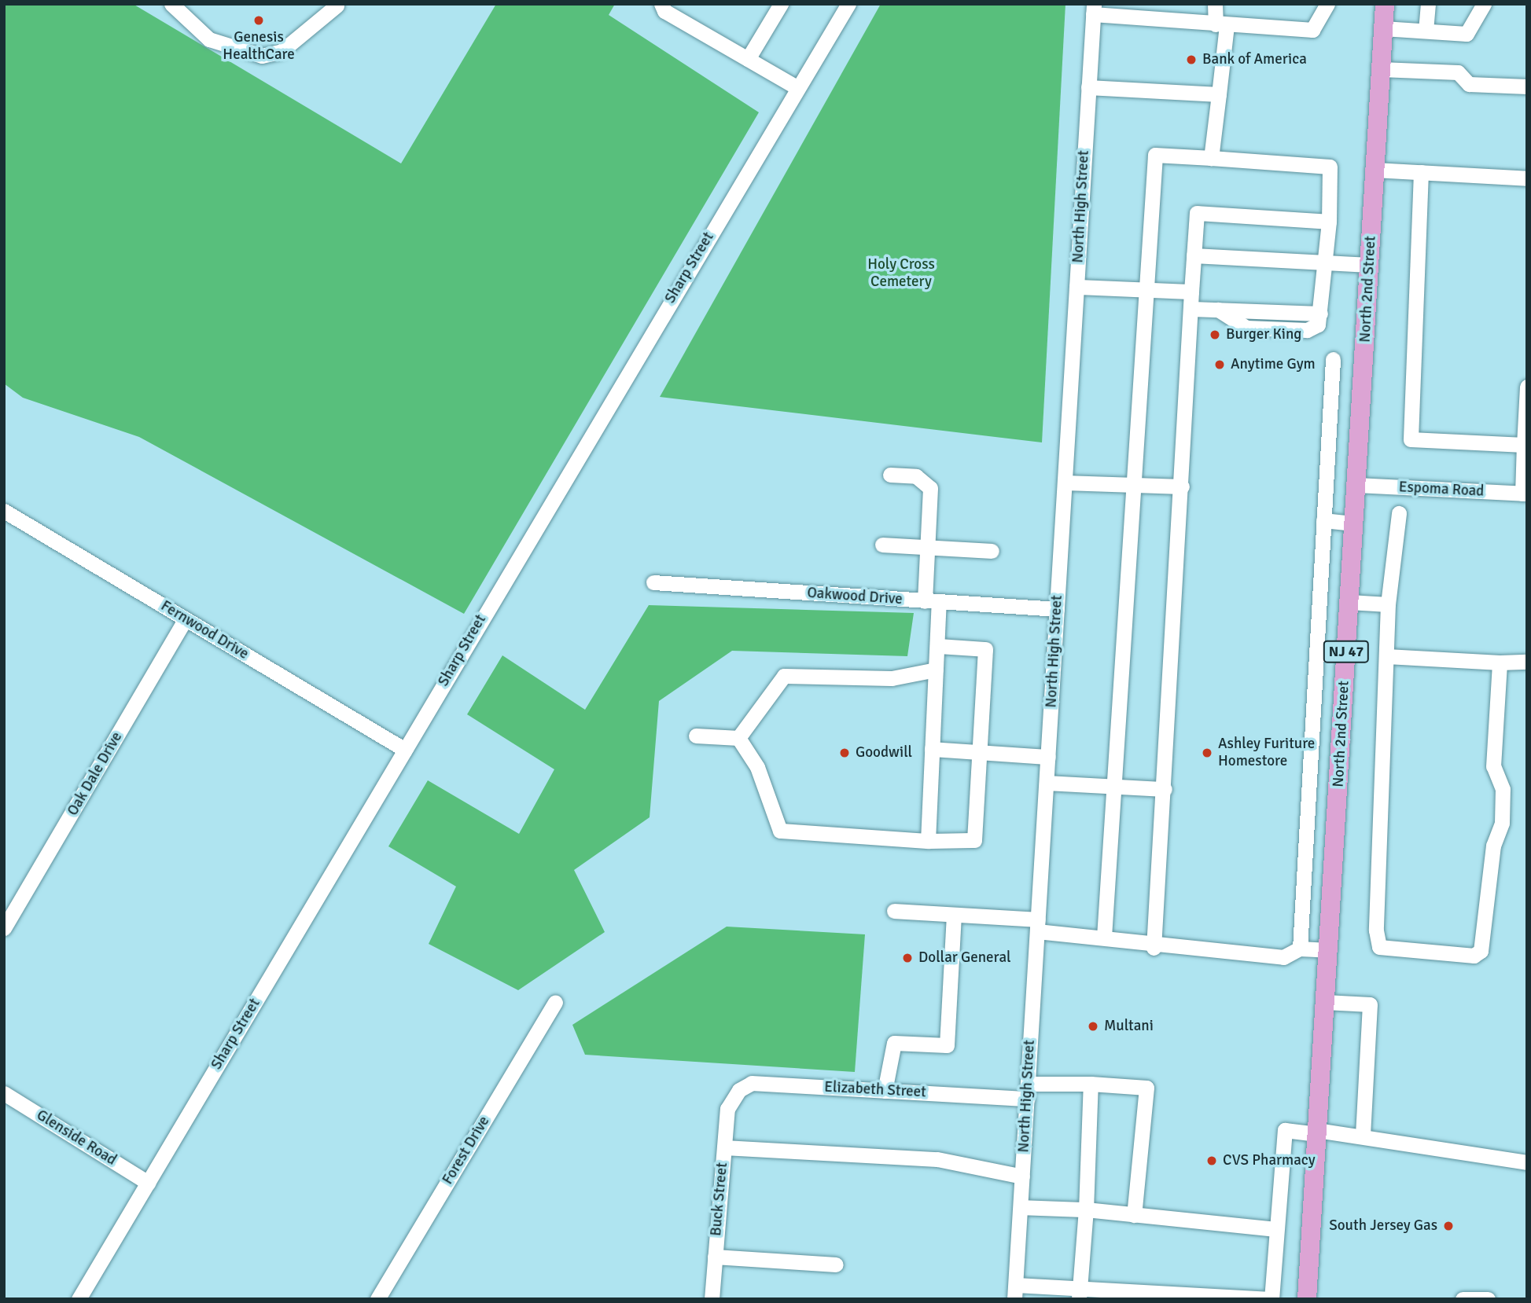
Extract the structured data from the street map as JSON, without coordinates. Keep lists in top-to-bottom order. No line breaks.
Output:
{"streets":{"main road":["North 2nd Street","NJ 47"],"street":["North High Street","Sharp Street","Espoma Road","Oakwood Drive","Fernwood Drive","Oak Dale Drive","Elizabeth Street","Glenside Road","Forest Drive","Buck Street"]},"crossings":[["North High Street","Oakwood Drive"],["North High Street","Elizabeth Street"],["Sharp Street","Fernwood Drive"],["Sharp Street","Glenside Road"],["North 2nd Street","Espoma Road"],["Fernwood Drive","Oak Dale Drive"],["Elizabeth Street","Buck Street"]],"parks":["Holy Cross Cemetery"],"places":["Genesis HealthCare","Bank of America","Burger King","Anytime Gym","Goodwill","Ashley Furiture Homestore","Dollar General","Multani","CVS Pharmacy","South Jersey Gas"]}
